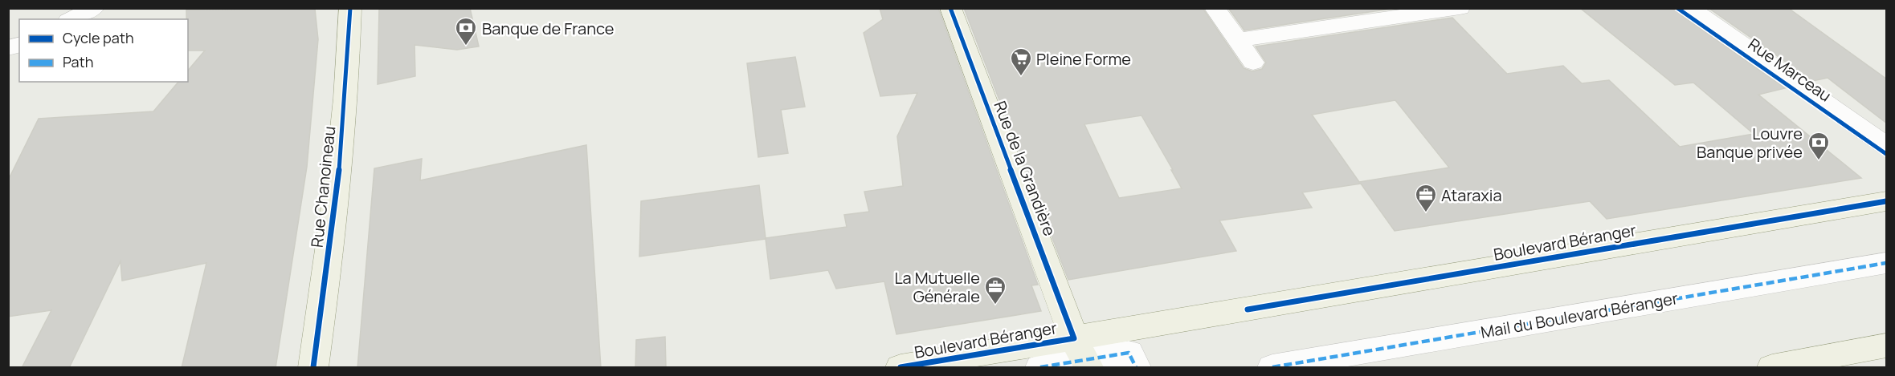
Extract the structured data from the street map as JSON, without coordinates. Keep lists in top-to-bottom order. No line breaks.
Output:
{"streets":{"main road":["Rue de la Grandière","Rue Chanoineau","Boulevard Béranger"],"street":["Rue Marceau","Mail du Boulevard Béranger"]},"crossings":[["Rue de la Grandière","Boulevard Béranger"]],"places":{"bank":["Banque de France","Louvre Banque privée"],"supermarket":["Pleine Forme"],"office":["Ataraxia","La Mutuelle Générale"]},"legend":["Cycle path","Path"]}
